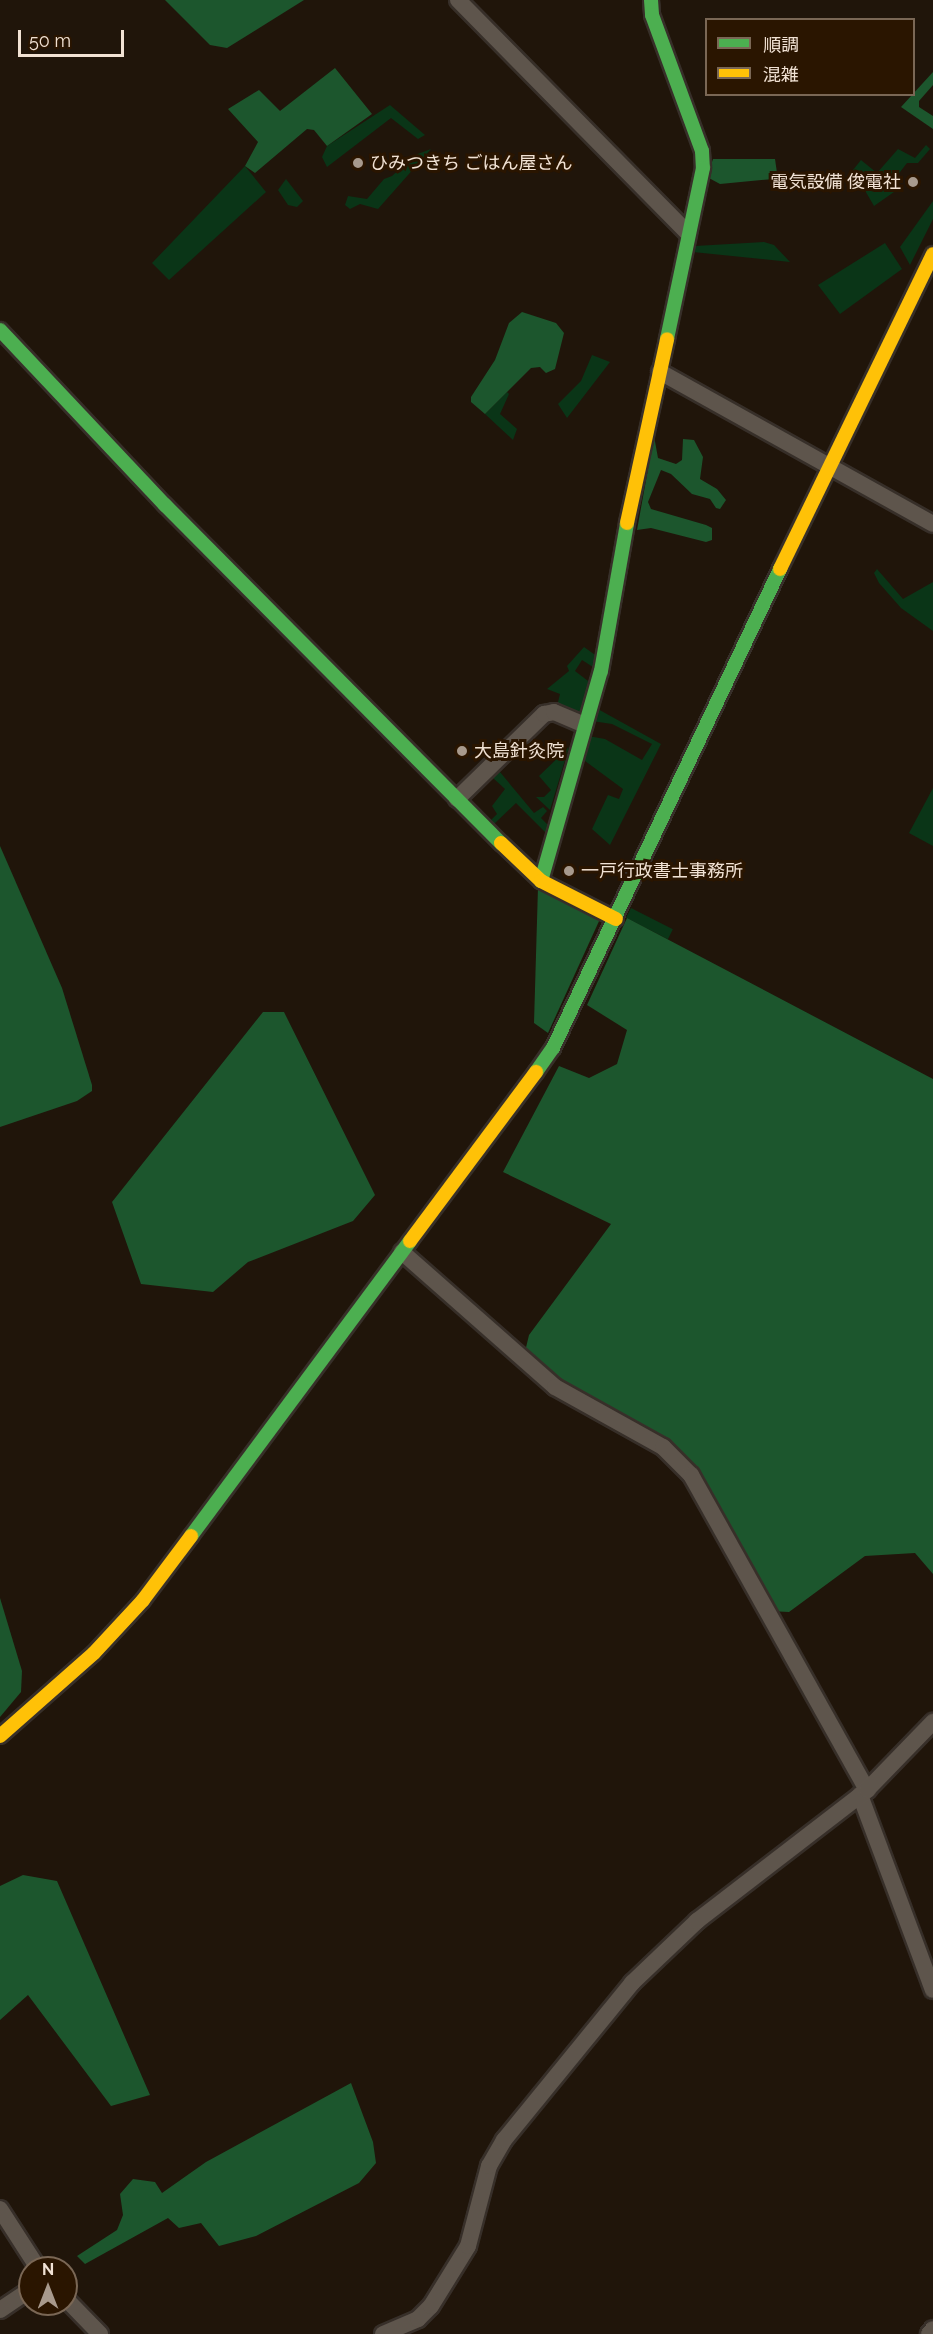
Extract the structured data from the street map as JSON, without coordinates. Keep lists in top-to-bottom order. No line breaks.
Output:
{"places":["ひみつきち ごはん屋さん","電気設備 俊電社","大島針灸院","一戸行政書士事務所"],"legend":["順調","混雑"],"scale_bar":"50 m","north":"top"}
